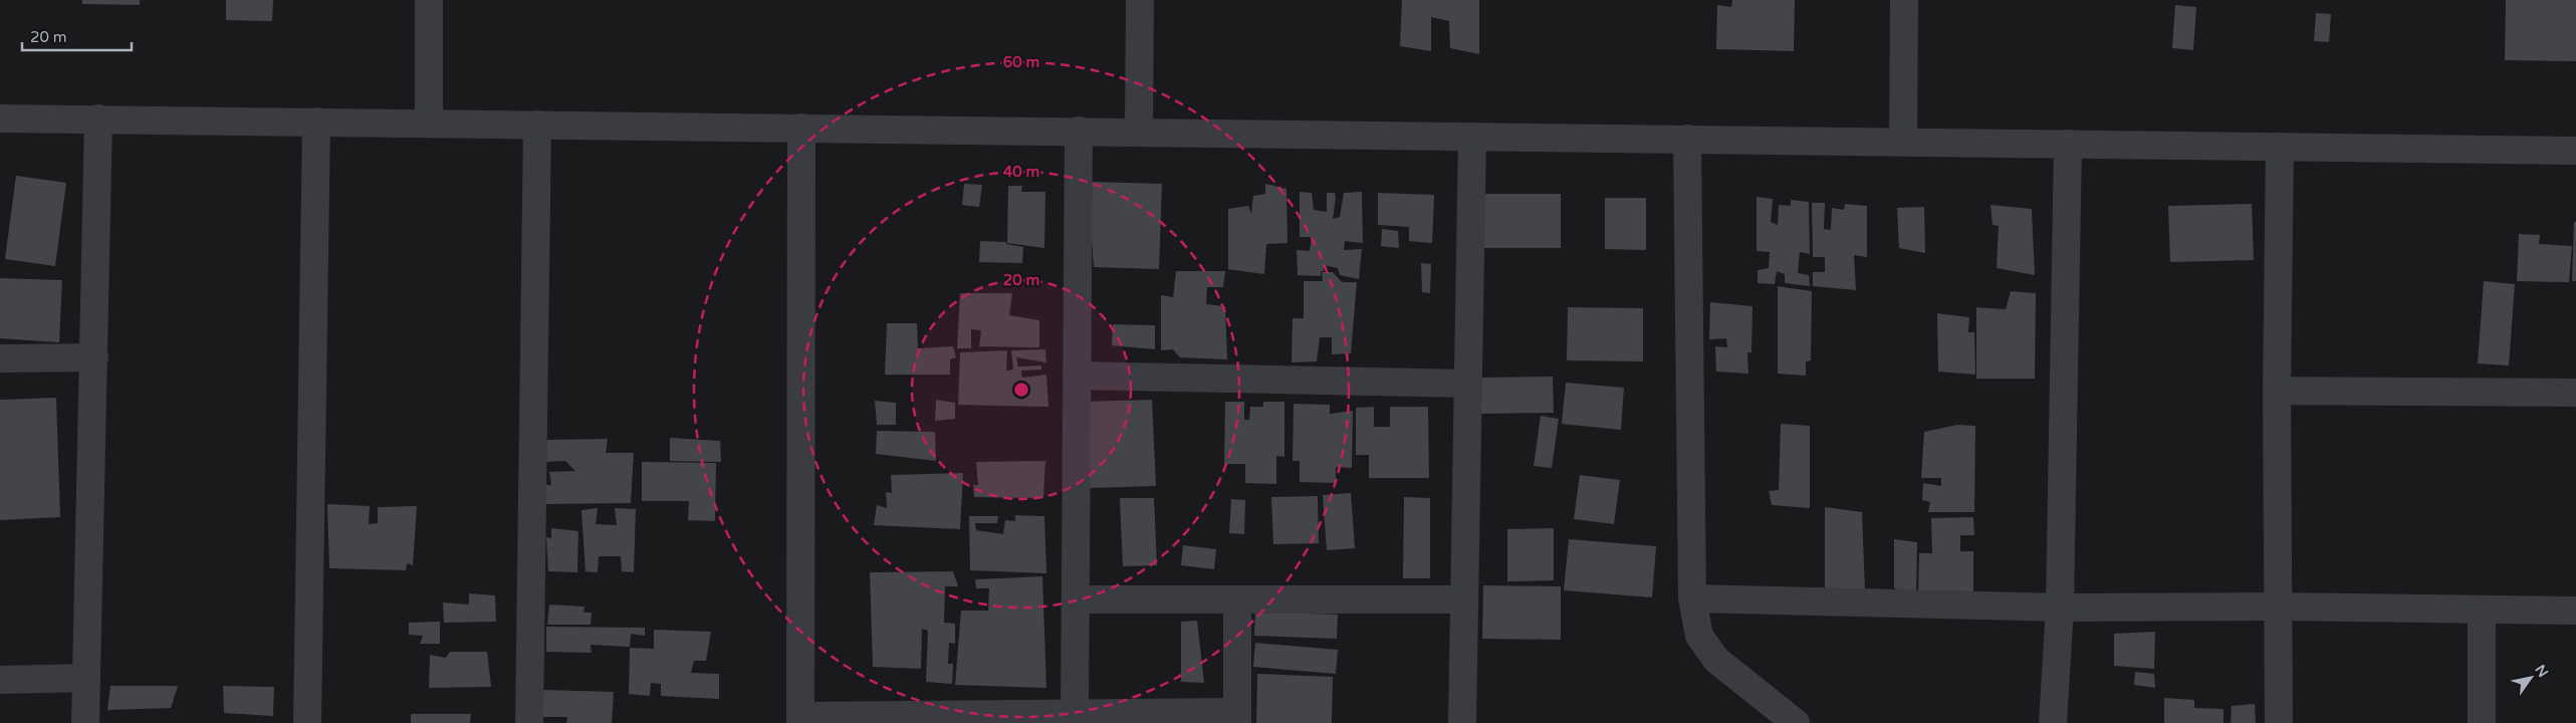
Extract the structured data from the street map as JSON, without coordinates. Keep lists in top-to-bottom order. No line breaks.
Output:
{"scale_bar":"20 m","north":"top right","rings":["60 m","40 m","20 m"]}
